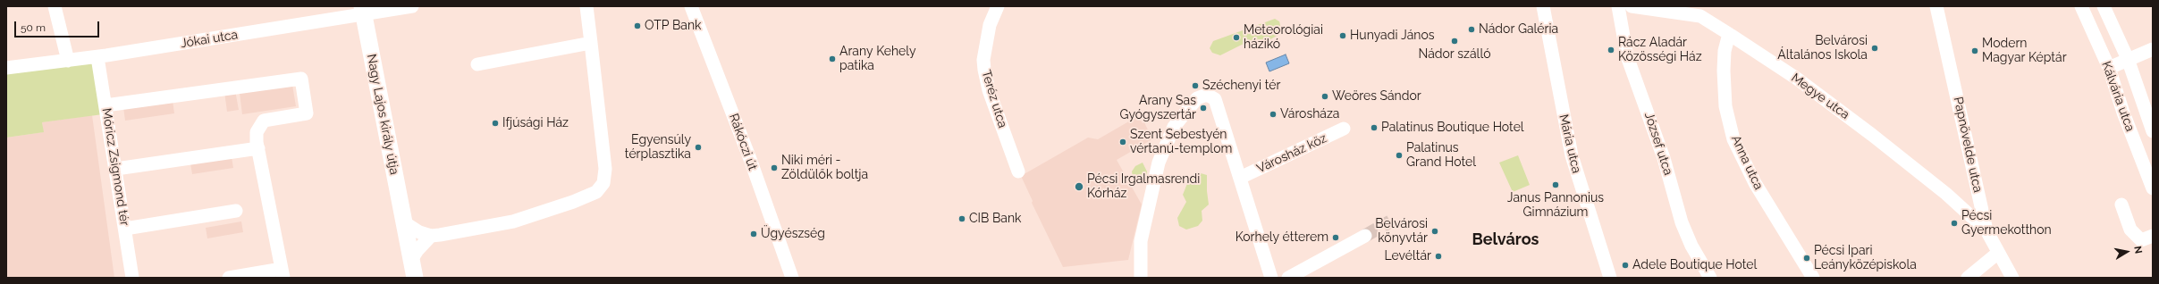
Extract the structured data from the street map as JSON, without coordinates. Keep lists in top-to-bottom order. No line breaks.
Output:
{"streets":{"main road":["Nagy Lajos király útja"],"street":["Jókai utca","Megye utca","Kálvária utca","Teréz utca","Rákóczi út","Mária utca","József utca","Papnövelde utca","Városház köz","Anna utca","Móricz Zsigmond tér"]},"crossings":[["Jókai utca","Nagy Lajos király útja"],["Jókai utca","Móricz Zsigmond tér"],["Megye utca","Papnövelde utca"],["Megye utca","Anna utca"]],"districts":["Belváros"],"places":["OTP Bank","Nádor Galéria","Hunyadi János","Meteorológiai házikó","Nádor szálló","Belvárosi Általános Iskola","Rácz Aladár Közösségi Ház","Modern Magyar Képtár","Arany Kehely patika","Széchenyi tér","Weöres Sándor","Arany Sas Gyógyszertár","Városháza","Ifjúsági Ház","Palatinus Boutique Hotel","Szent Sebestyén vértanú-templom","Egyensúly térplasztika","Palatinus Grand Hotel","Niki méri - Zöldülők boltja","Janus Pannonius Gimnázium","Pécsi Irgalmasrendi Kórház","CIB Bank","Pécsi Gyermekotthon","Belvárosi könyvtár","Ügyészség","Korhely étterem","Levéltár","Pécsi Ipari Leányközépiskola","Adele Boutique Hotel"],"scale_bar":"50 m","north":"right"}
